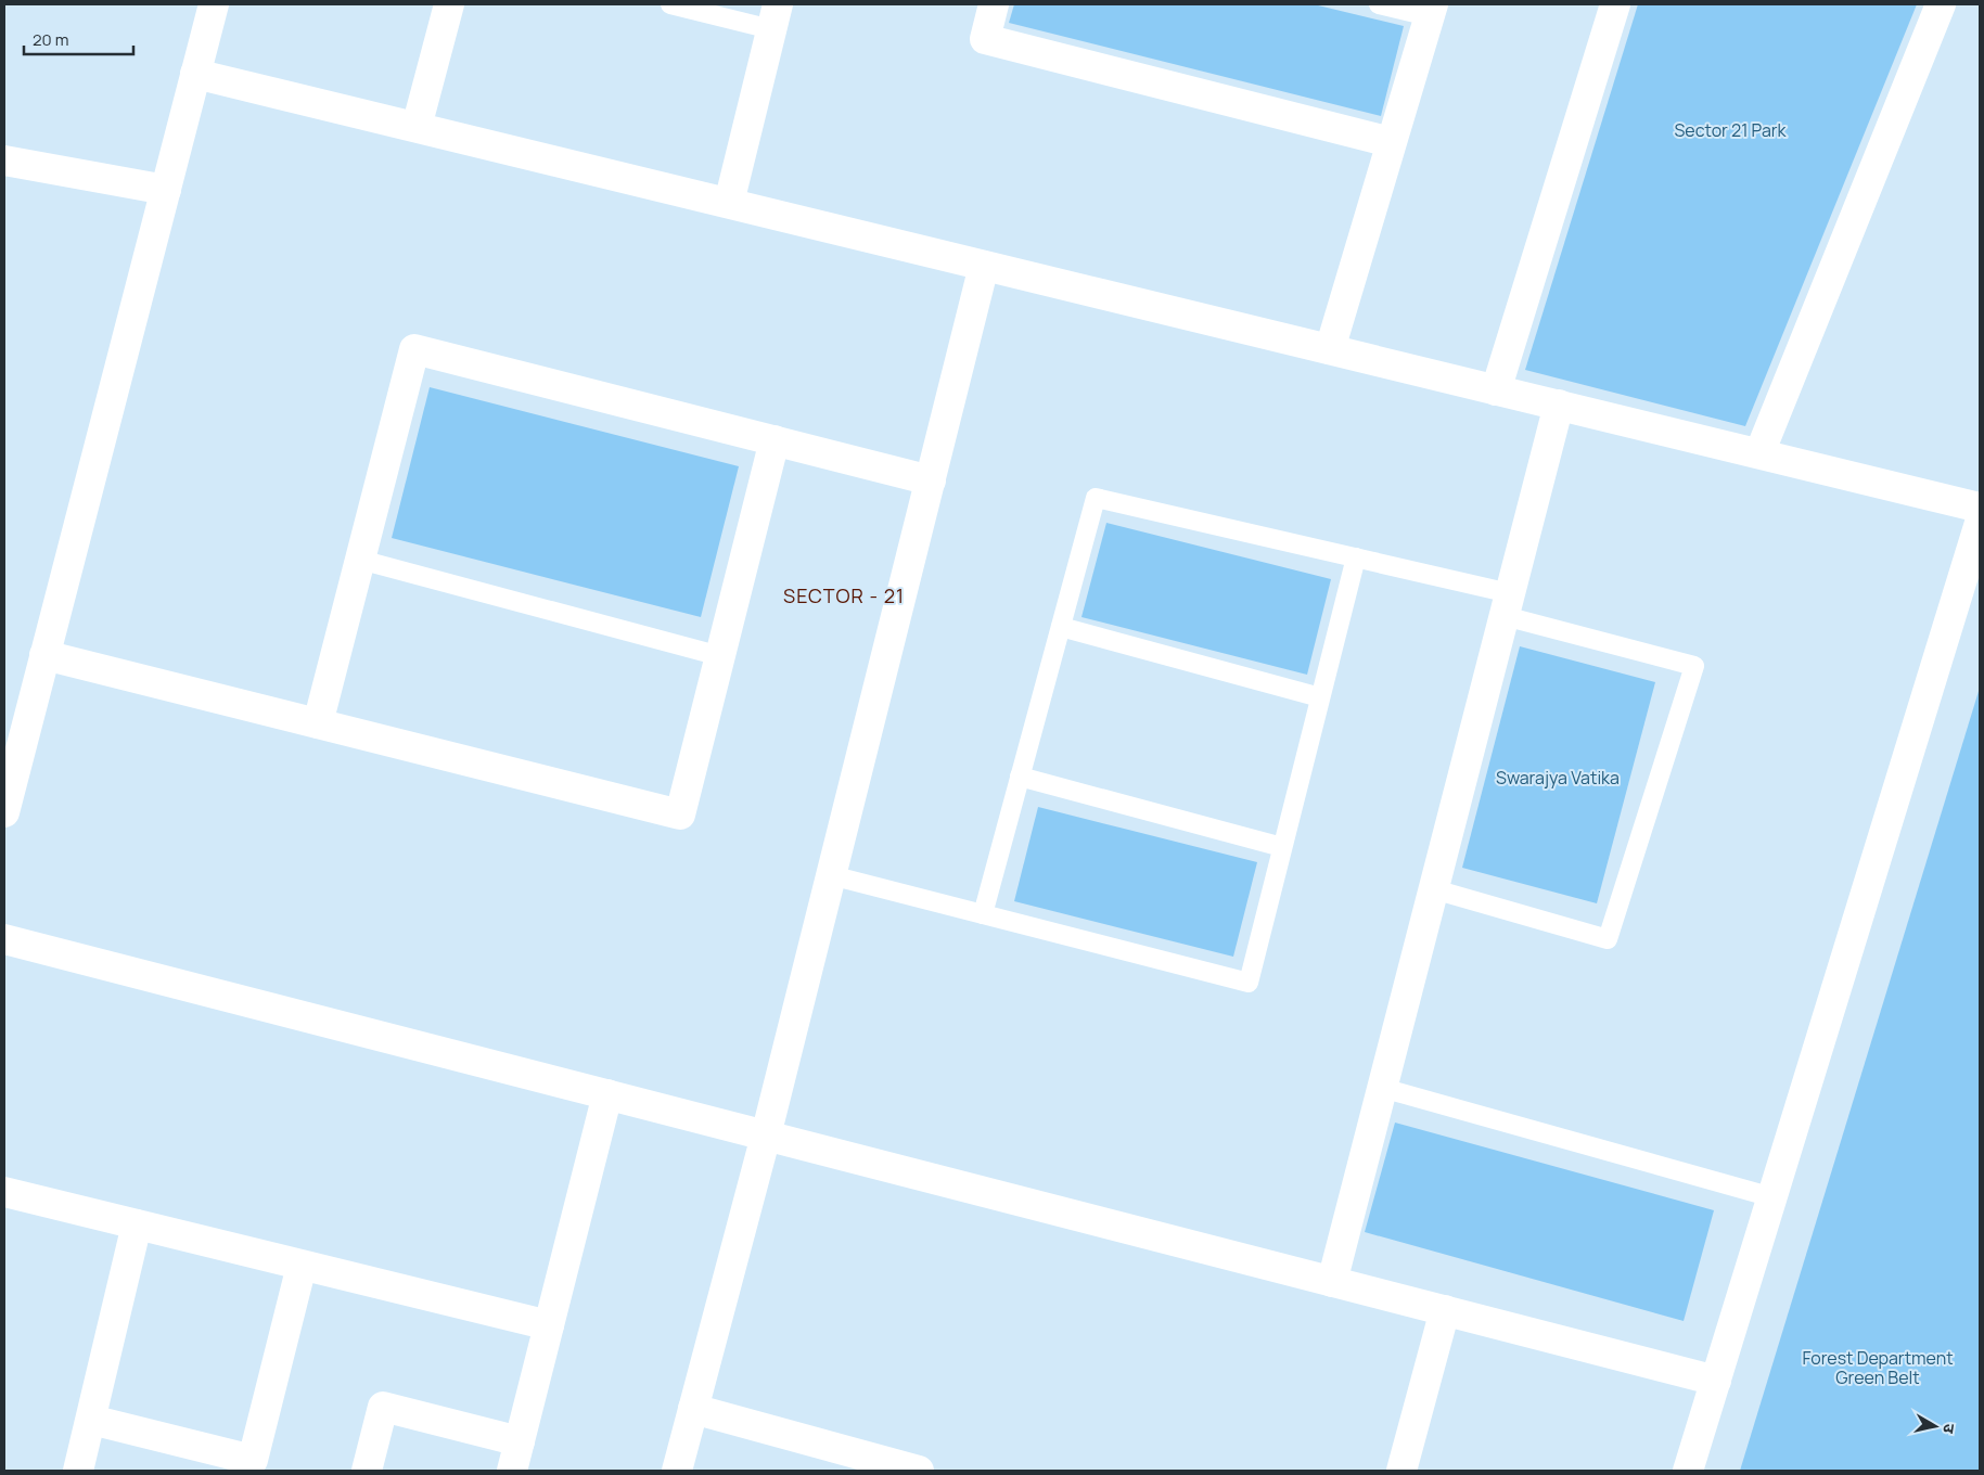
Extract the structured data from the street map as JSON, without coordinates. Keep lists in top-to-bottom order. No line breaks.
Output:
{"districts":["SECTOR - 21"],"parks":["Sector 21 Park","Swarajya Vatika","Forest Department Green Belt"],"scale_bar":"20 m","north":"right"}
